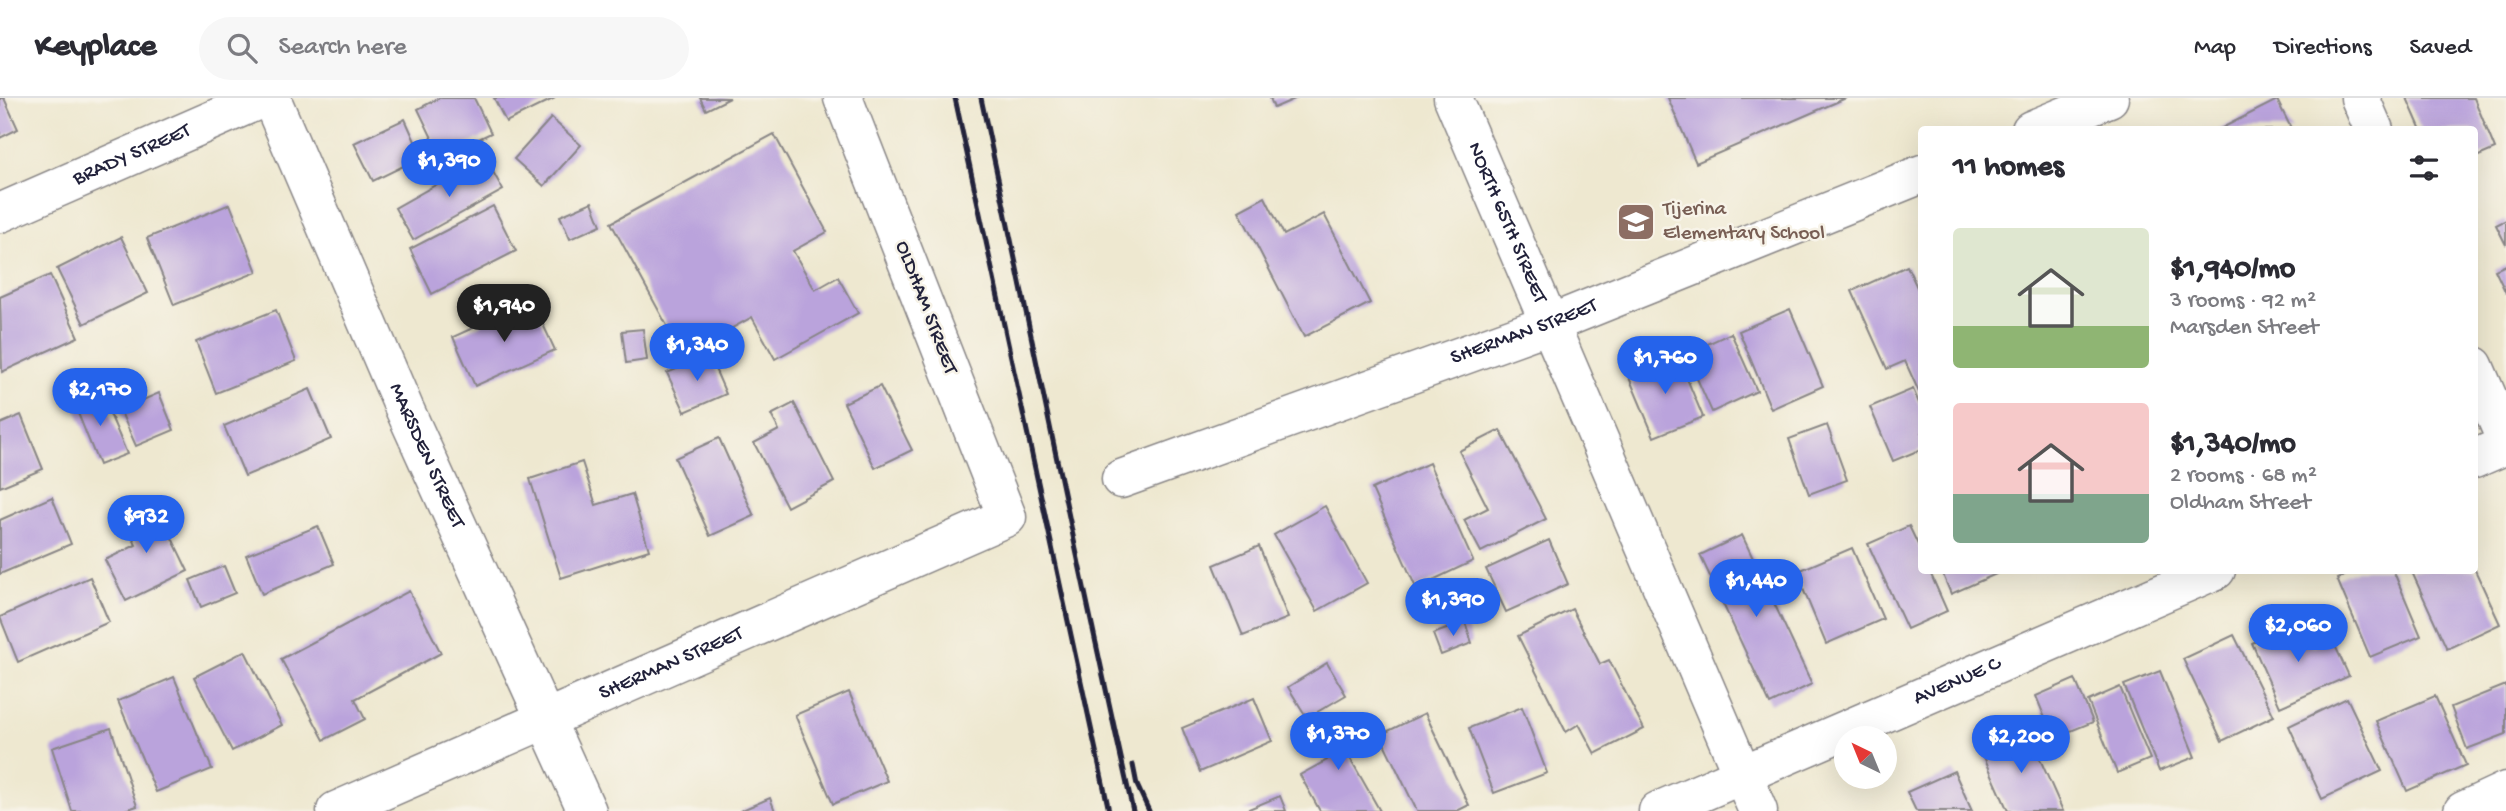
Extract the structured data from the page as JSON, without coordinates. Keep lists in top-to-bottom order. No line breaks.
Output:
{"streets":{"street":["BRADY STREET","NORTH 65TH STREET","OLDHAM STREET","SHERMAN STREET","MARSDEN STREET","AVENUE C"]},"crossings":[["NORTH 65TH STREET","SHERMAN STREET"],["NORTH 65TH STREET","AVENUE C"],["OLDHAM STREET","SHERMAN STREET"],["SHERMAN STREET","MARSDEN STREET"]],"places":{"school or university":["Tijerina Elementary School"]},"north":"top left","page":{"header":"Keyplace","search":"Search here","nav":["Map","Directions","Saved"],"heading":"11 homes","price":["$1,390","$1,940","$1,340","$1,760","$2,170","$932","$1,440","$1,390","$2,060","$1,370","$2,200"],"list":[{"name":"$1,940/mo","note":"3 rooms · 92 m² · Marsden Street"},{"name":"$1,340/mo","note":"2 rooms · 68 m² · Oldham Street"}]}}
